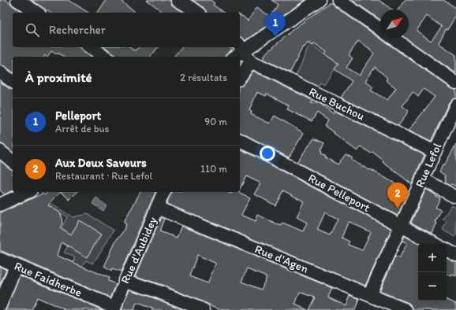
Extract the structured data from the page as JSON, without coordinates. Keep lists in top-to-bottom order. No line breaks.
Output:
{"streets":{"street":["Rue Buchou","Rue Lefol","Rue Pelleport","Rue d'Aubidey","Rue d'Agen","Rue Faidherbe"]},"crossings":[["Rue Buchou","Rue Lefol"],["Rue Lefol","Rue Pelleport"],["Rue Lefol","Rue d'Agen"],["Rue d'Aubidey","Rue d'Agen"],["Rue d'Aubidey","Rue Faidherbe"]],"north":"top right","page":{"pins":["1","2"],"search":"Rechercher","heading":["À proximité","2 résultats"],"list":[{"mark":"1","name":"Pelleport","note":"Arrêt de bus","value":"90 m"},{"mark":"2","name":"Aux Deux Saveurs","note":"Restaurant · Rue Lefol","value":"110 m"}],"map_buttons":["+","−"]}}
